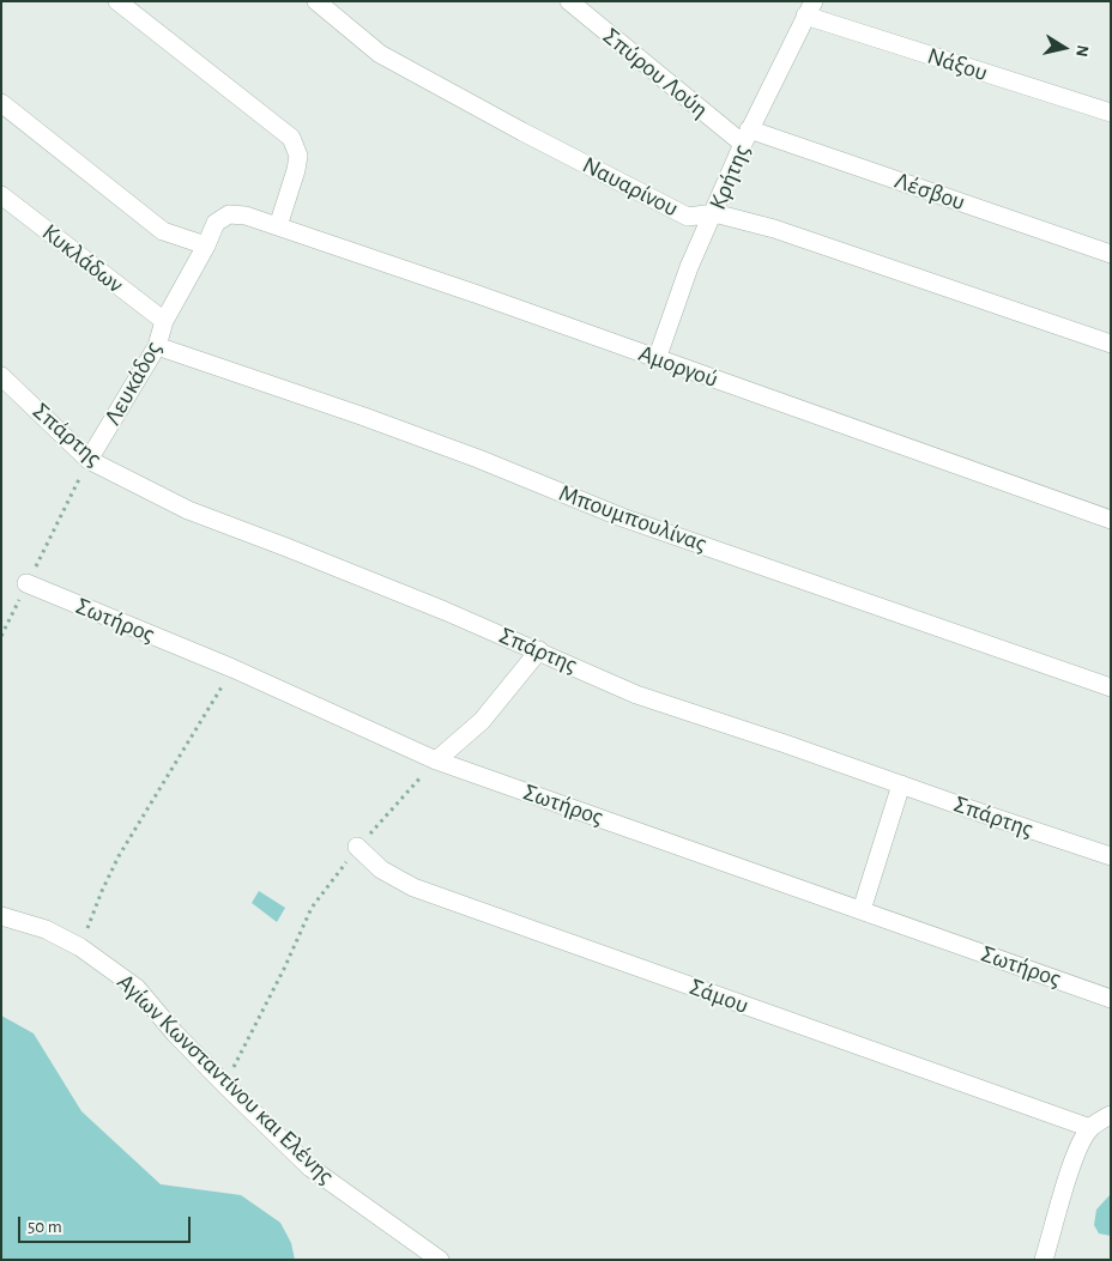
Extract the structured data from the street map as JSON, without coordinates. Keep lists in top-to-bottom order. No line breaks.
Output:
{"streets":{"street":["Νάξου","Σπύρου Λούη","Κρήτης","Ναυαρίνου","Λέσβου","Κυκλάδων","Αμοργού","Λευκάδος","Σπάρτης","Μπουμπουλίνας","Σωτήρος","Σάμου","Αγίων Κωνσταντίνου και Ελένης"]},"crossings":[["Νάξου","Κρήτης"],["Σπύρου Λούη","Κρήτης"],["Σπύρου Λούη","Λέσβου"],["Κρήτης","Ναυαρίνου"],["Κρήτης","Λέσβου"],["Κρήτης","Αμοργού"],["Κυκλάδων","Λευκάδος"],["Αμοργού","Λευκάδος"],["Λευκάδος","Σπάρτης"],["Λευκάδος","Μπουμπουλίνας"]],"scale_bar":"50 m","north":"right"}
